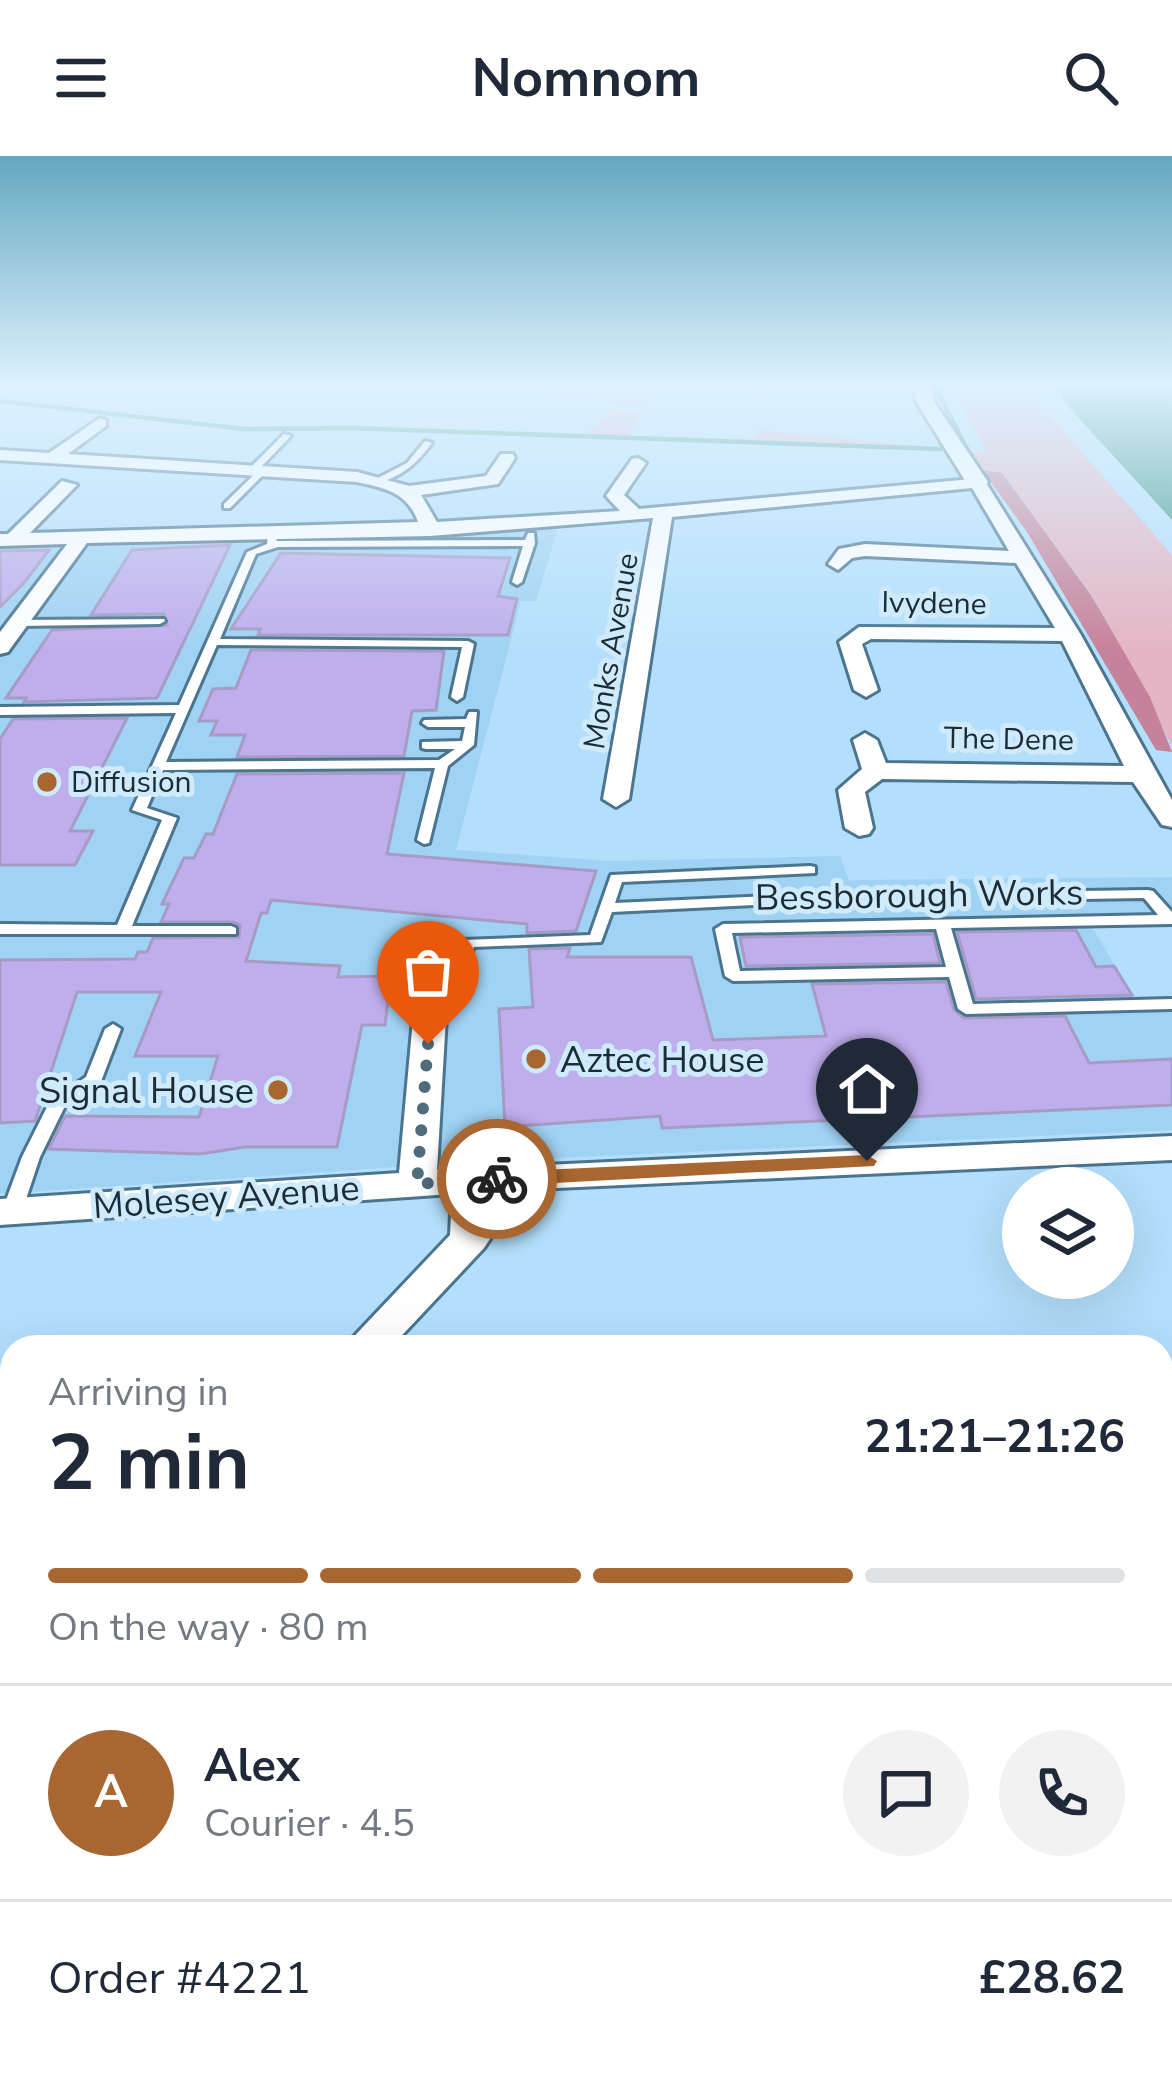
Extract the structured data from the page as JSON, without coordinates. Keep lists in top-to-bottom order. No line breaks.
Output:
{"streets":{"street":["Ivydene","Monks Avenue","The Dene","Molesey Avenue"],"lane":["Bessborough Works"]},"places":["Diffusion","Aztec House","Signal House"],"page":{"header":"Nomnom","heading":["2 min","Arriving in","21:21–21:26"],"panel":["Alex","Courier · 4.5","Order #4221","£28.62"],"bar":"On the way · 80 m","round":"A"}}
